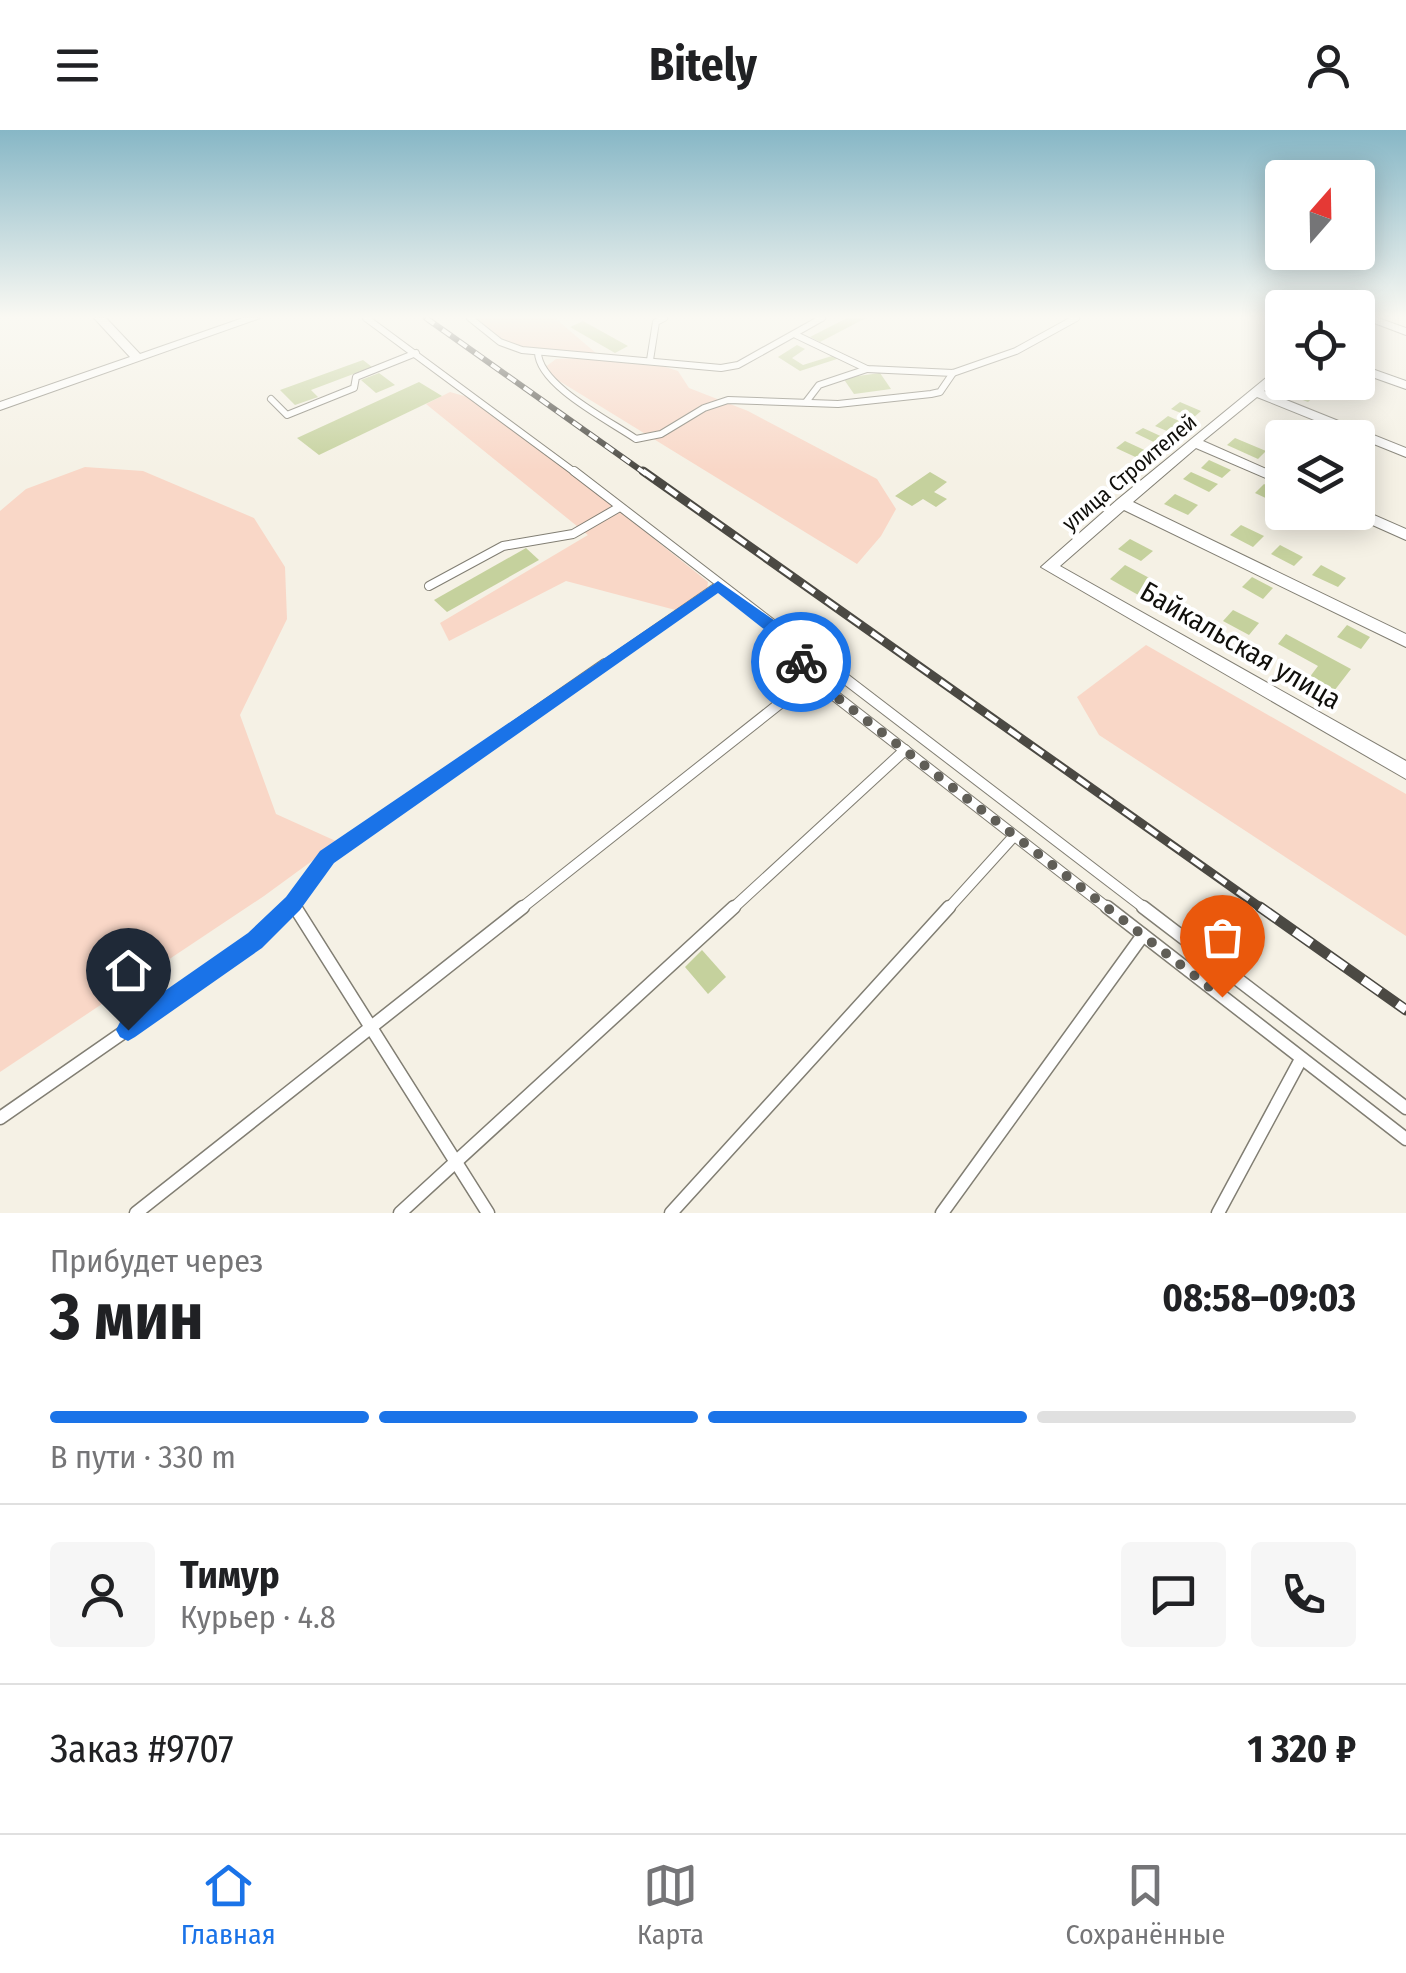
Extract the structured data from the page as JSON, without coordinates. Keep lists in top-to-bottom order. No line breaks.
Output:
{"streets":{"street":["улица Строителей","Байкальская улица"]},"crossings":[["улица Строителей","Байкальская улица"]],"north":"top","page":{"header":"Bitely","heading":["3 мин","Прибудет через","08:58–09:03"],"panel":["Тимур","Курьер · 4.8","Заказ #9707","1 320 ₽"],"bar":"В пути · 330 m","tabs":["Главная","Карта","Сохранённые"]}}
